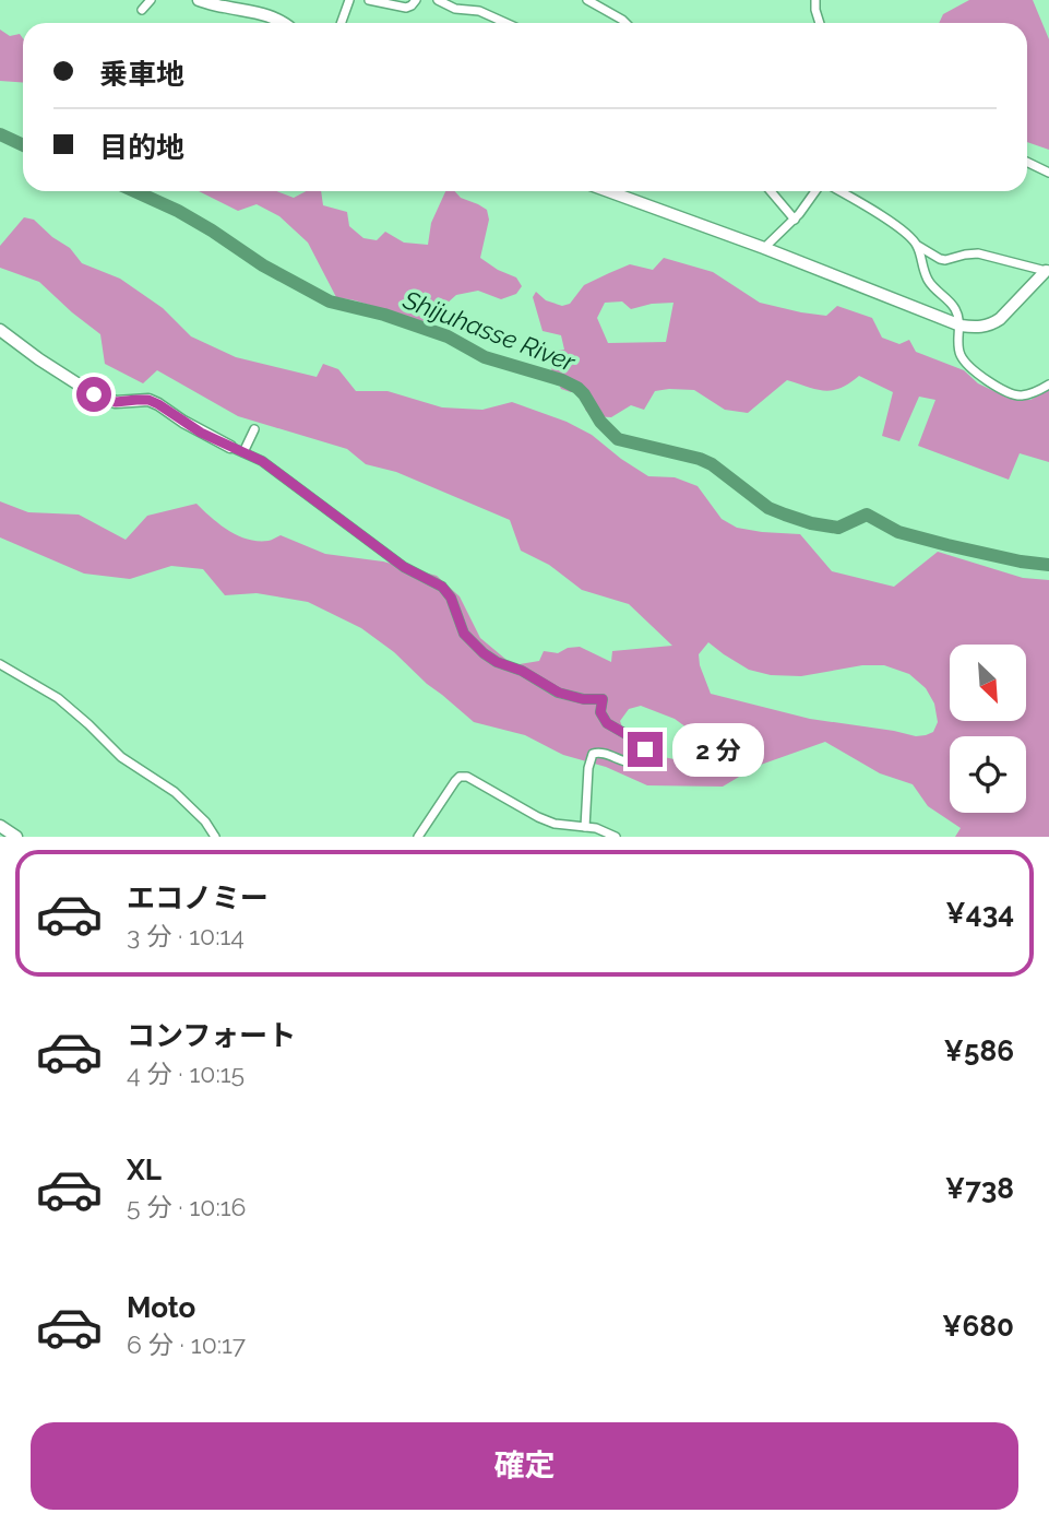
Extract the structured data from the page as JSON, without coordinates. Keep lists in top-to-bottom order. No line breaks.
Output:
{"water":["Shijuhasse River"],"north":"bottom right","page":{"banner":["乗車地","目的地"],"bubble":"2 分","list":[{"name":"エコノミー","note":"3 分 · 10:14","value":"¥434"},{"name":"コンフォート","note":"4 分 · 10:15","value":"¥586"},{"name":"XL","note":"5 分 · 10:16","value":"¥738"},{"name":"Moto","note":"6 分 · 10:17","value":"¥680"}],"buttons":"確定"}}
